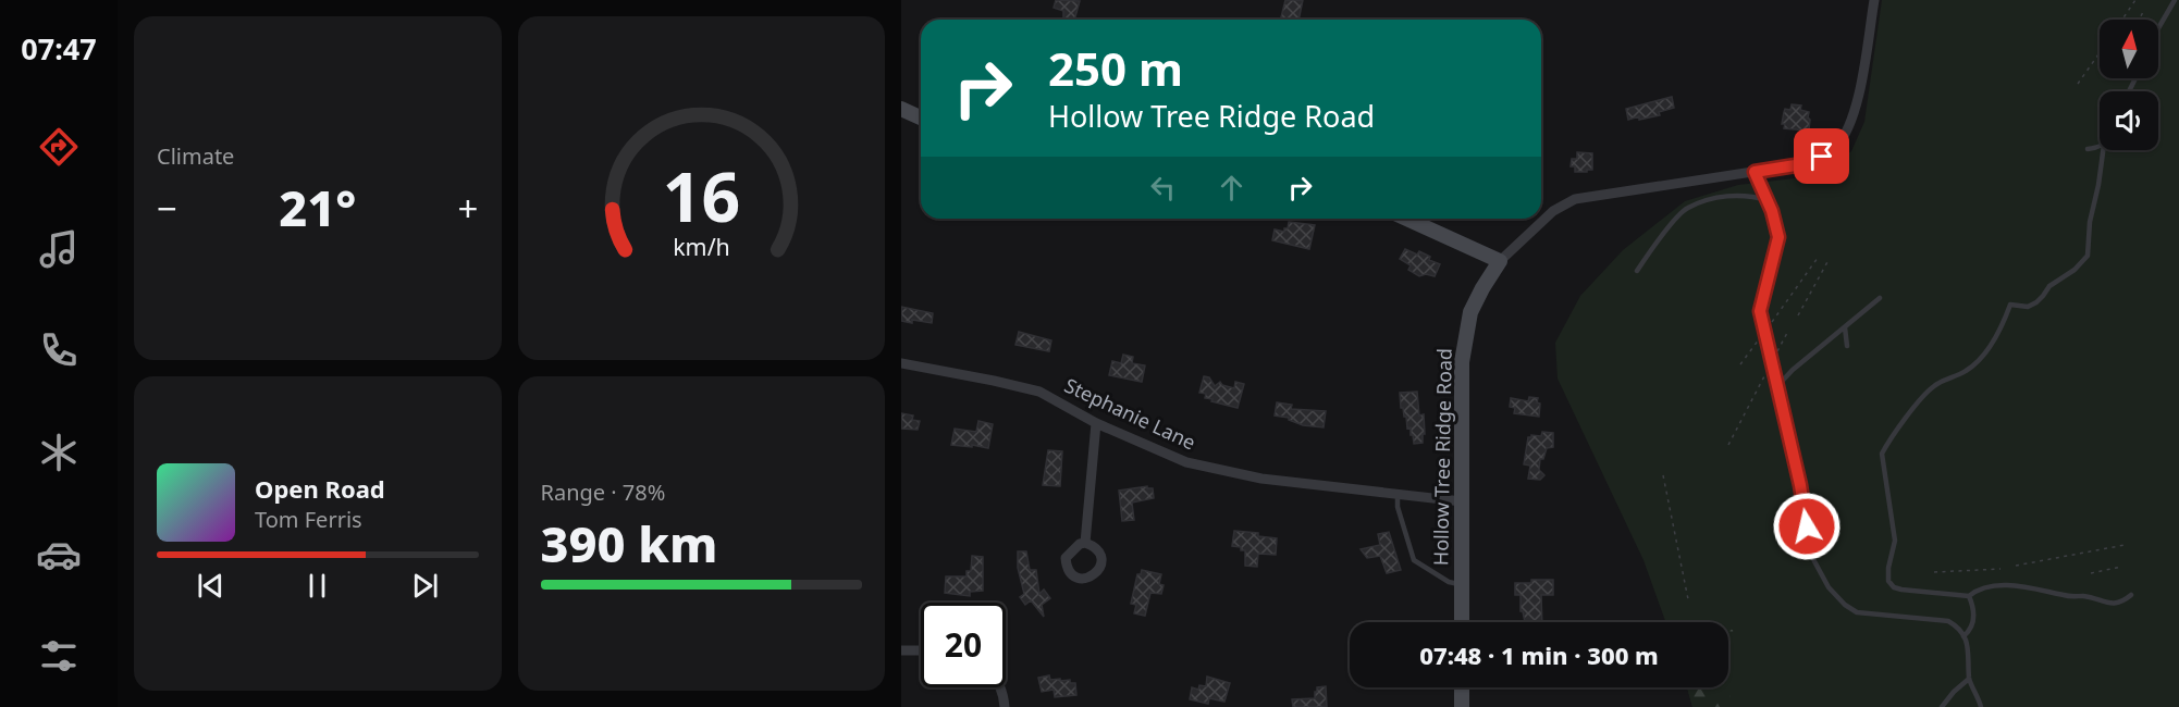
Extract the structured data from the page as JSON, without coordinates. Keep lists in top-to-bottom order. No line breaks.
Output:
{"streets":{"street":["Stephanie Lane","Hollow Tree Ridge Road"]},"crossings":[["Stephanie Lane","Hollow Tree Ridge Road"]],"north":"top","page":{"tabs":"07:47","tile":["Climate",["Range · 78%","390 km"]],"turn":["250 m","Hollow Tree Ridge Road"],"heat":["−","21°","+"],"song":["Open Road","Tom Ferris"],"limit":"20","trip":"07:48 · 1 min · 300 m","gauge":["16","km/h"]}}
